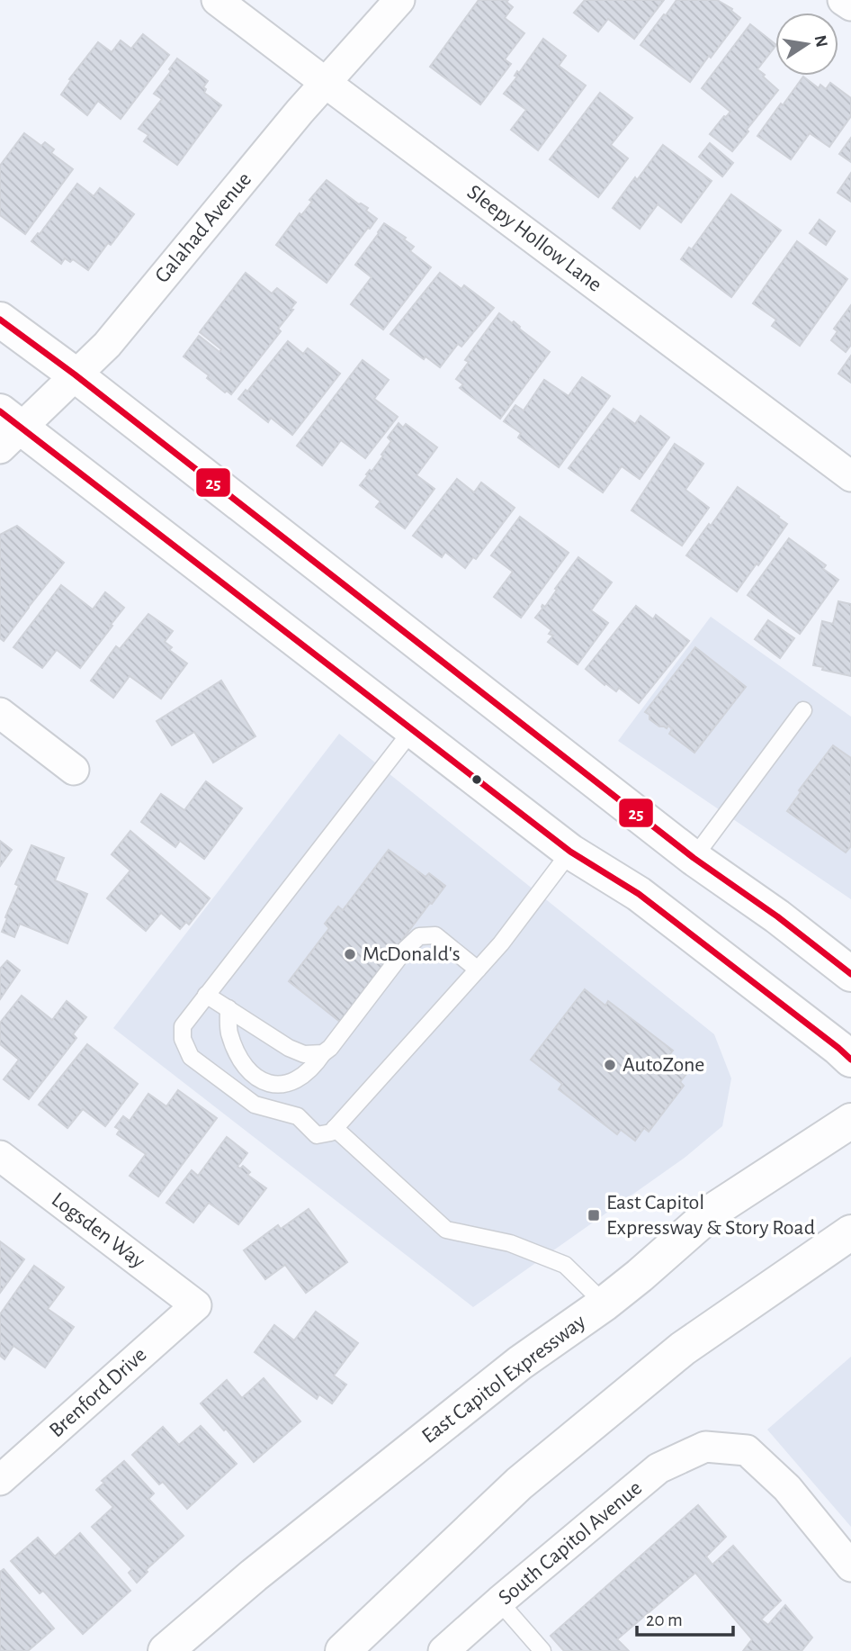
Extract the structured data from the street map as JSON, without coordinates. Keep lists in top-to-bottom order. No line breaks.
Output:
{"streets":{"main road":["East Capitol Expressway"],"street":["Galahad Avenue","Sleepy Hollow Lane","Logsden Way","Brenford Drive","South Capitol Avenue"]},"crossings":[["Galahad Avenue","Sleepy Hollow Lane"],["Logsden Way","Brenford Drive"]],"places":{"other":["McDonald's","AutoZone"],"transit":["East Capitol Expressway & Story Road"]},"lines":["transit line 25"],"scale_bar":"20 m","north":"right"}
